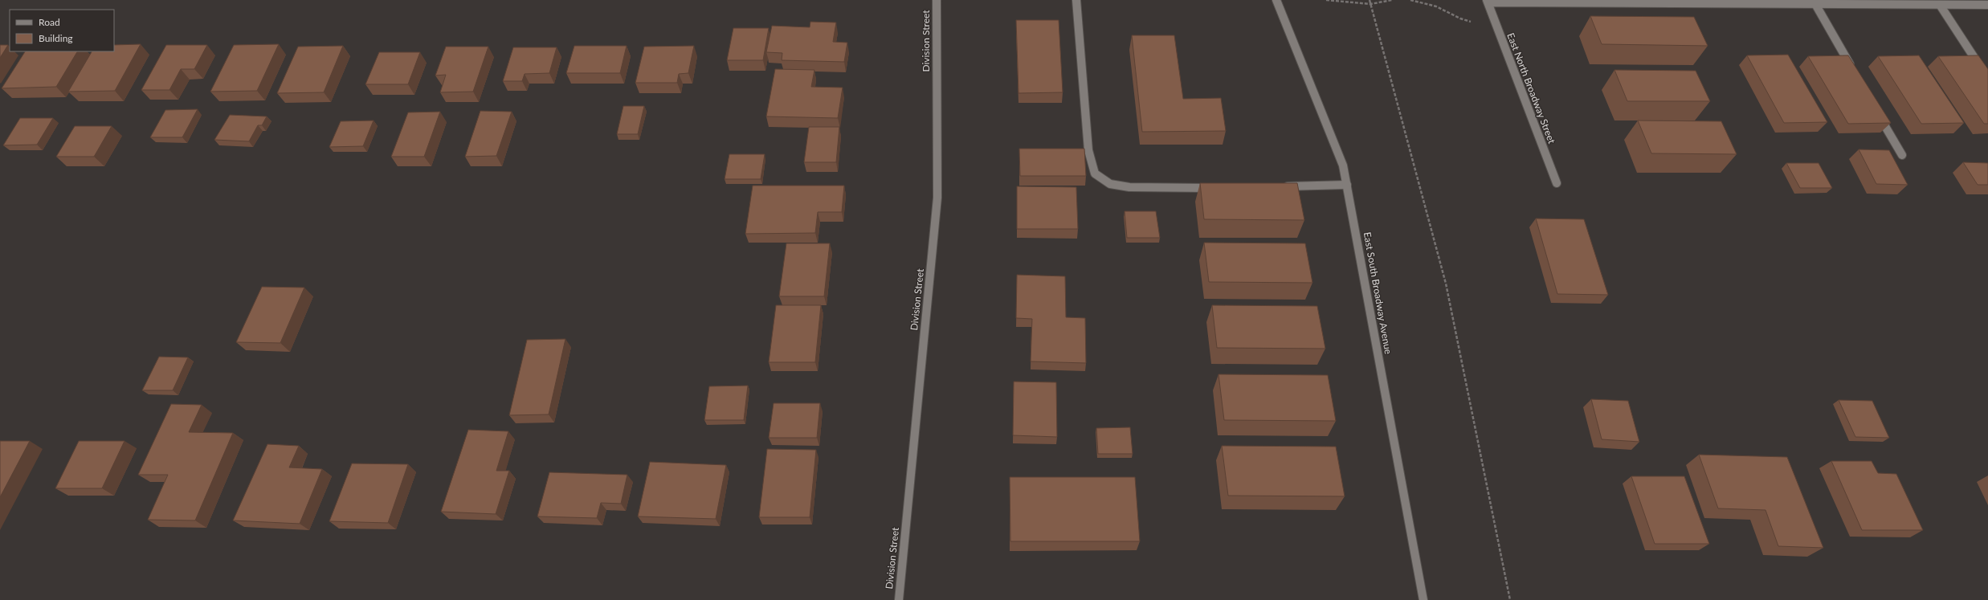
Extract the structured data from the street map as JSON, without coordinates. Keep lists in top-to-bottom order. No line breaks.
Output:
{"streets":{"street":["Division Street","East North Broadway Street","East South Broadway Avenue"]},"legend":["Road","Building"]}
